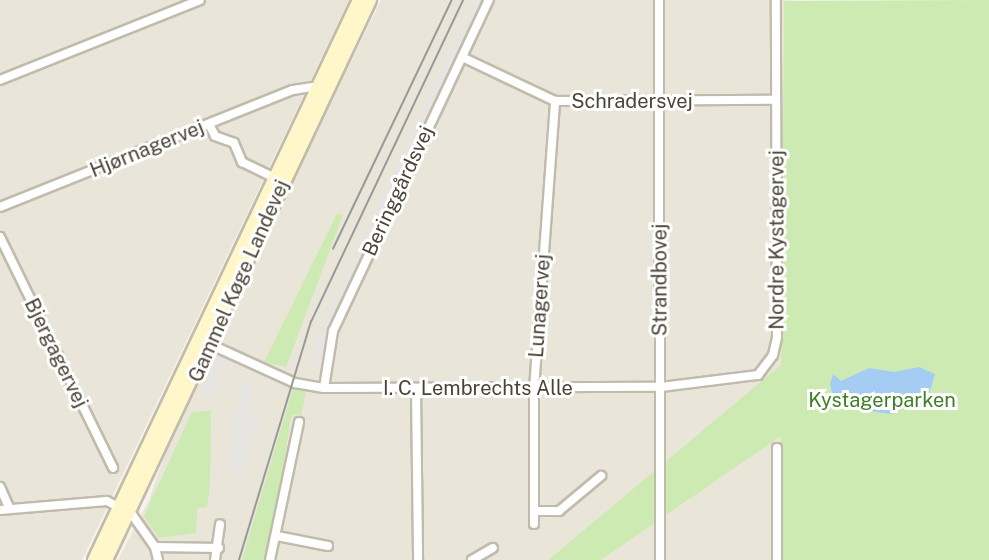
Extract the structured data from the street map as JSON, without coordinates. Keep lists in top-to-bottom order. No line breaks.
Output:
{"streets":{"main road":["Gammel Køge Landevej"],"street":["Schradersvej","Hjørnagervej","Beringgårdsvej","Nordre Kystagervej","Strandbovej","Lunagervej","Bjergagervej","I. C. Lembrechts Alle"]},"crossings":[["Schradersvej","Beringgårdsvej"],["Schradersvej","Nordre Kystagervej"],["Schradersvej","Strandbovej"],["Schradersvej","Lunagervej"],["Hjørnagervej","Gammel Køge Landevej"],["Beringgårdsvej","I. C. Lembrechts Alle"],["Nordre Kystagervej","Strandbovej"],["Nordre Kystagervej","I. C. Lembrechts Alle"],["Strandbovej","I. C. Lembrechts Alle"],["Gammel Køge Landevej","I. C. Lembrechts Alle"],["Lunagervej","I. C. Lembrechts Alle"]],"parks":["Kystagerparken"]}
